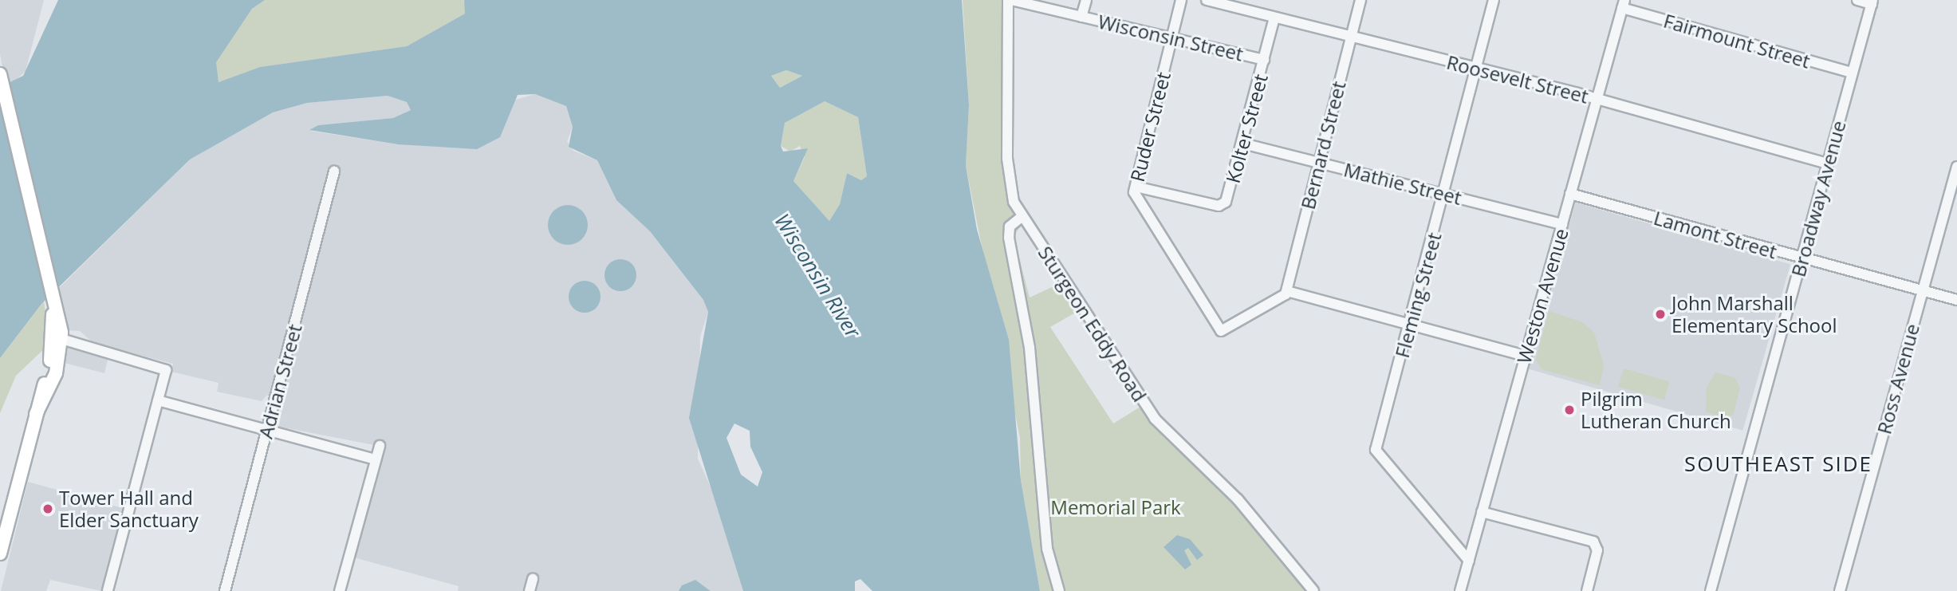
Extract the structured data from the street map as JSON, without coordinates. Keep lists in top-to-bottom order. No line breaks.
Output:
{"streets":{"street":["Wisconsin Street","Fairmount Street","Roosevelt Street","Ruder Street","Kolter Street","Bernard Street","Mathie Street","Broadway Avenue","Lamont Street","Fleming Street","Weston Avenue","Sturgeon Eddy Road","Ross Avenue","Adrian Street"]},"crossings":[["Wisconsin Street","Ruder Street"],["Wisconsin Street","Kolter Street"],["Wisconsin Street","Sturgeon Eddy Road"],["Fairmount Street","Broadway Avenue"],["Fairmount Street","Weston Avenue"],["Roosevelt Street","Kolter Street"],["Roosevelt Street","Bernard Street"],["Roosevelt Street","Broadway Avenue"],["Roosevelt Street","Fleming Street"],["Roosevelt Street","Weston Avenue"],["Ruder Street","Kolter Street"],["Ruder Street","Bernard Street"],["Kolter Street","Mathie Street"],["Bernard Street","Mathie Street"],["Mathie Street","Fleming Street"],["Mathie Street","Weston Avenue"],["Broadway Avenue","Lamont Street"],["Lamont Street","Weston Avenue"],["Lamont Street","Ross Avenue"],["Fleming Street","Weston Avenue"]],"districts":["SOUTHEAST SIDE"],"water":["Wisconsin River"],"parks":["Memorial Park"],"places":["John Marshall Elementary School","Pilgrim Lutheran Church","Tower Hall and Elder Sanctuary"]}
